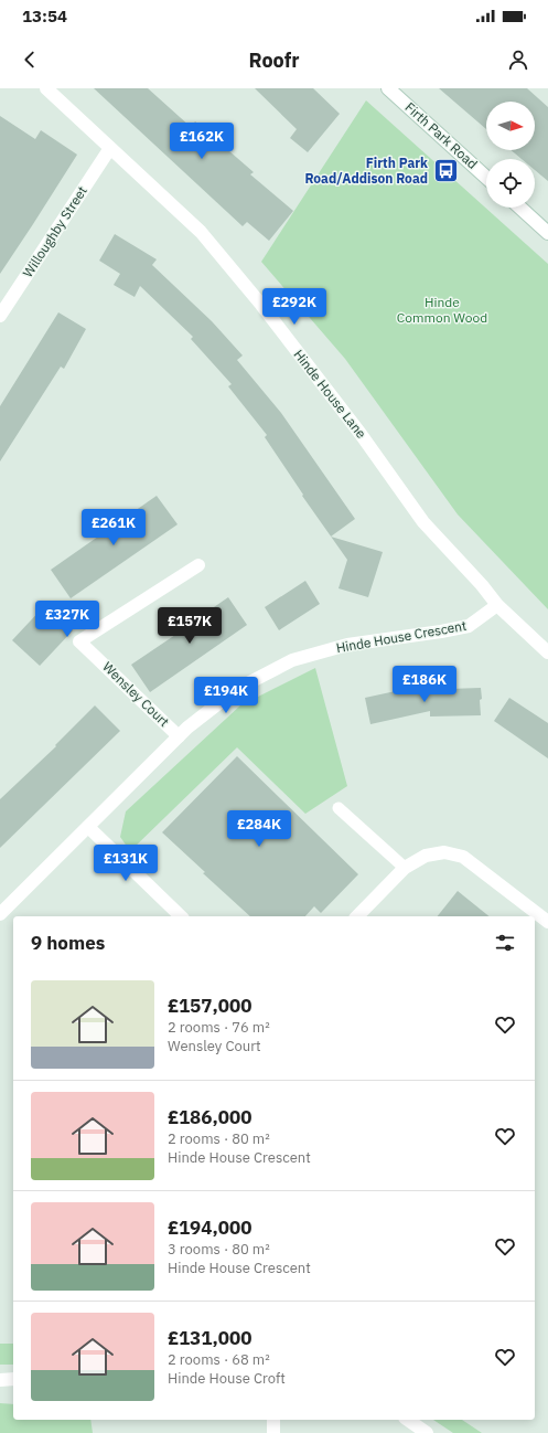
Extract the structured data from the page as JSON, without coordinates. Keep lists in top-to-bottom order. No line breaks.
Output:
{"streets":{"street":["Firth Park Road","Willoughby Street","Hinde House Lane","Hinde House Crescent","Wensley Court"]},"crossings":[["Willoughby Street","Hinde House Lane"],["Hinde House Lane","Hinde House Crescent"],["Hinde House Crescent","Wensley Court"]],"parks":["Hinde Common Wood"],"places":{"bus stop":["Firth Park Road/Addison Road"]},"north":"right","page":{"status":"13:54","header":"Roofr","price":["£162K","£292K","£261K","£327K","£157K","£186K","£194K","£284K","£131K"],"heading":"9 homes","list":[{"name":"£157,000","note":"2 rooms · 76 m² · Wensley Court"},{"name":"£186,000","note":"2 rooms · 80 m² · Hinde House Crescent"},{"name":"£194,000","note":"3 rooms · 80 m² · Hinde House Crescent"},{"name":"£131,000","note":"2 rooms · 68 m² · Hinde House Croft"}]}}
